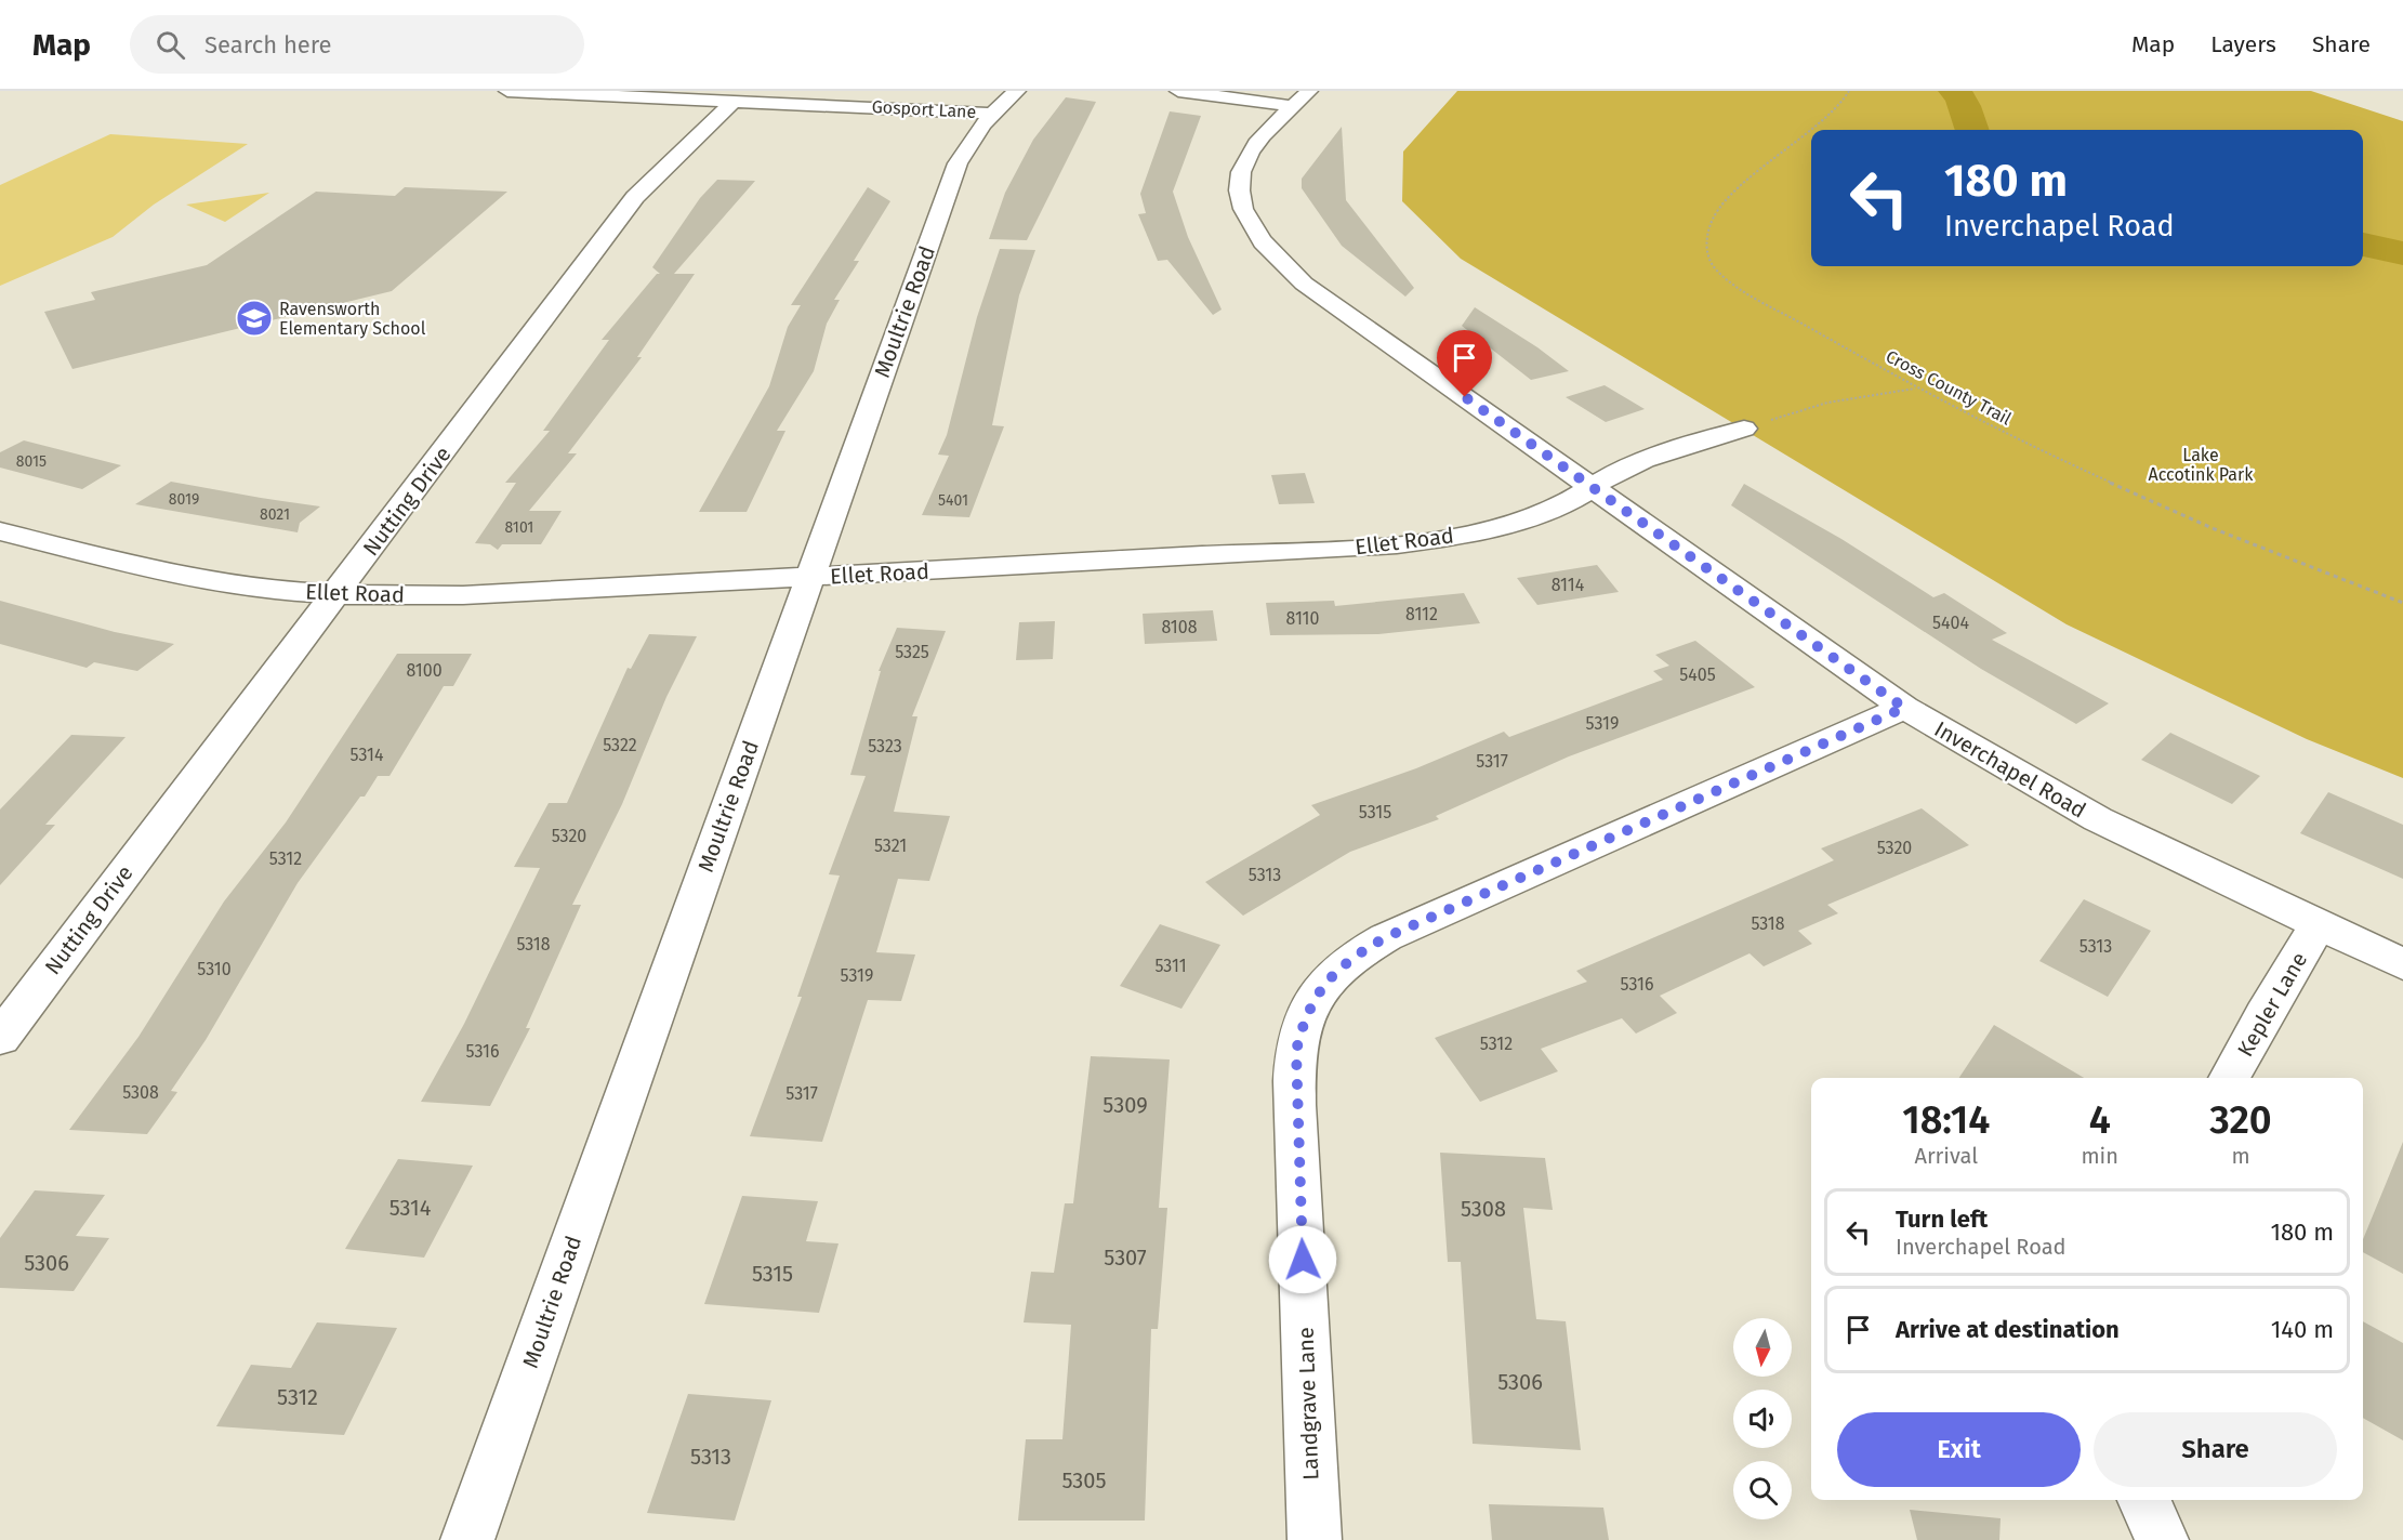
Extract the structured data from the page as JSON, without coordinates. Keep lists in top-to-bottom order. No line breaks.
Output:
{"streets":{"street":["Gosport Lane","Moultrie Road","Nutting Drive","Ellet Road","Inverchapel Road","Kepler Lane","Landgrave Lane"],"path":["Cross County Trail"]},"crossings":[["Gosport Lane","Moultrie Road"],["Gosport Lane","Nutting Drive"],["Moultrie Road","Ellet Road"],["Nutting Drive","Ellet Road"],["Ellet Road","Inverchapel Road"],["Inverchapel Road","Kepler Lane"],["Inverchapel Road","Landgrave Lane"]],"parks":["Lake Accotink Park"],"places":{"school or university":["Ravensworth Elementary School"]},"house_numbers":["8015","8019","5401","8021","8101","8114","8112","8110","5404","8108","5325","8100","5405","5319","5322","5323","5314","5317","5315","5320","5321","5320","5312","5313","5318","5318","5313","5311","5310","5319","5316","5312","5316","5308","5317","5309","5314","5308","5307","5306","5315","5306","5312","5313","5305"],"north":"bottom","page":{"header":"Map","search":"Search here","nav":["Map","Layers","Share"],"turn":["180 m","Inverchapel Road"],"eta":["18:14","Arrival","4","min","320","m"],"list":[{"name":"Turn left","note":"Inverchapel Road","value":"180 m"},{"name":"Arrive at destination","value":"140 m"}],"buttons":["Exit","Share"]}}
